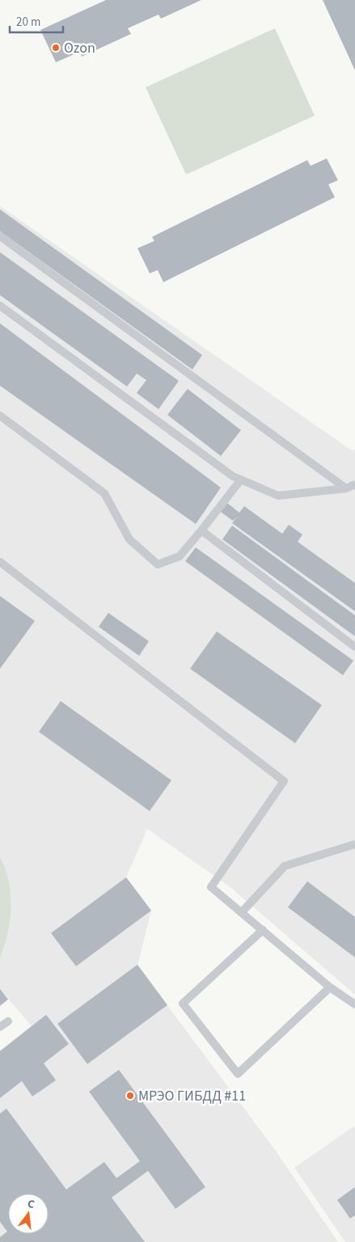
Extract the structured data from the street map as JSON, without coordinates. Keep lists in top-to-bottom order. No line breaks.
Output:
{"places":["Ozon","МРЭО ГИБДД #11"],"scale_bar":"20 m","north":"top"}
